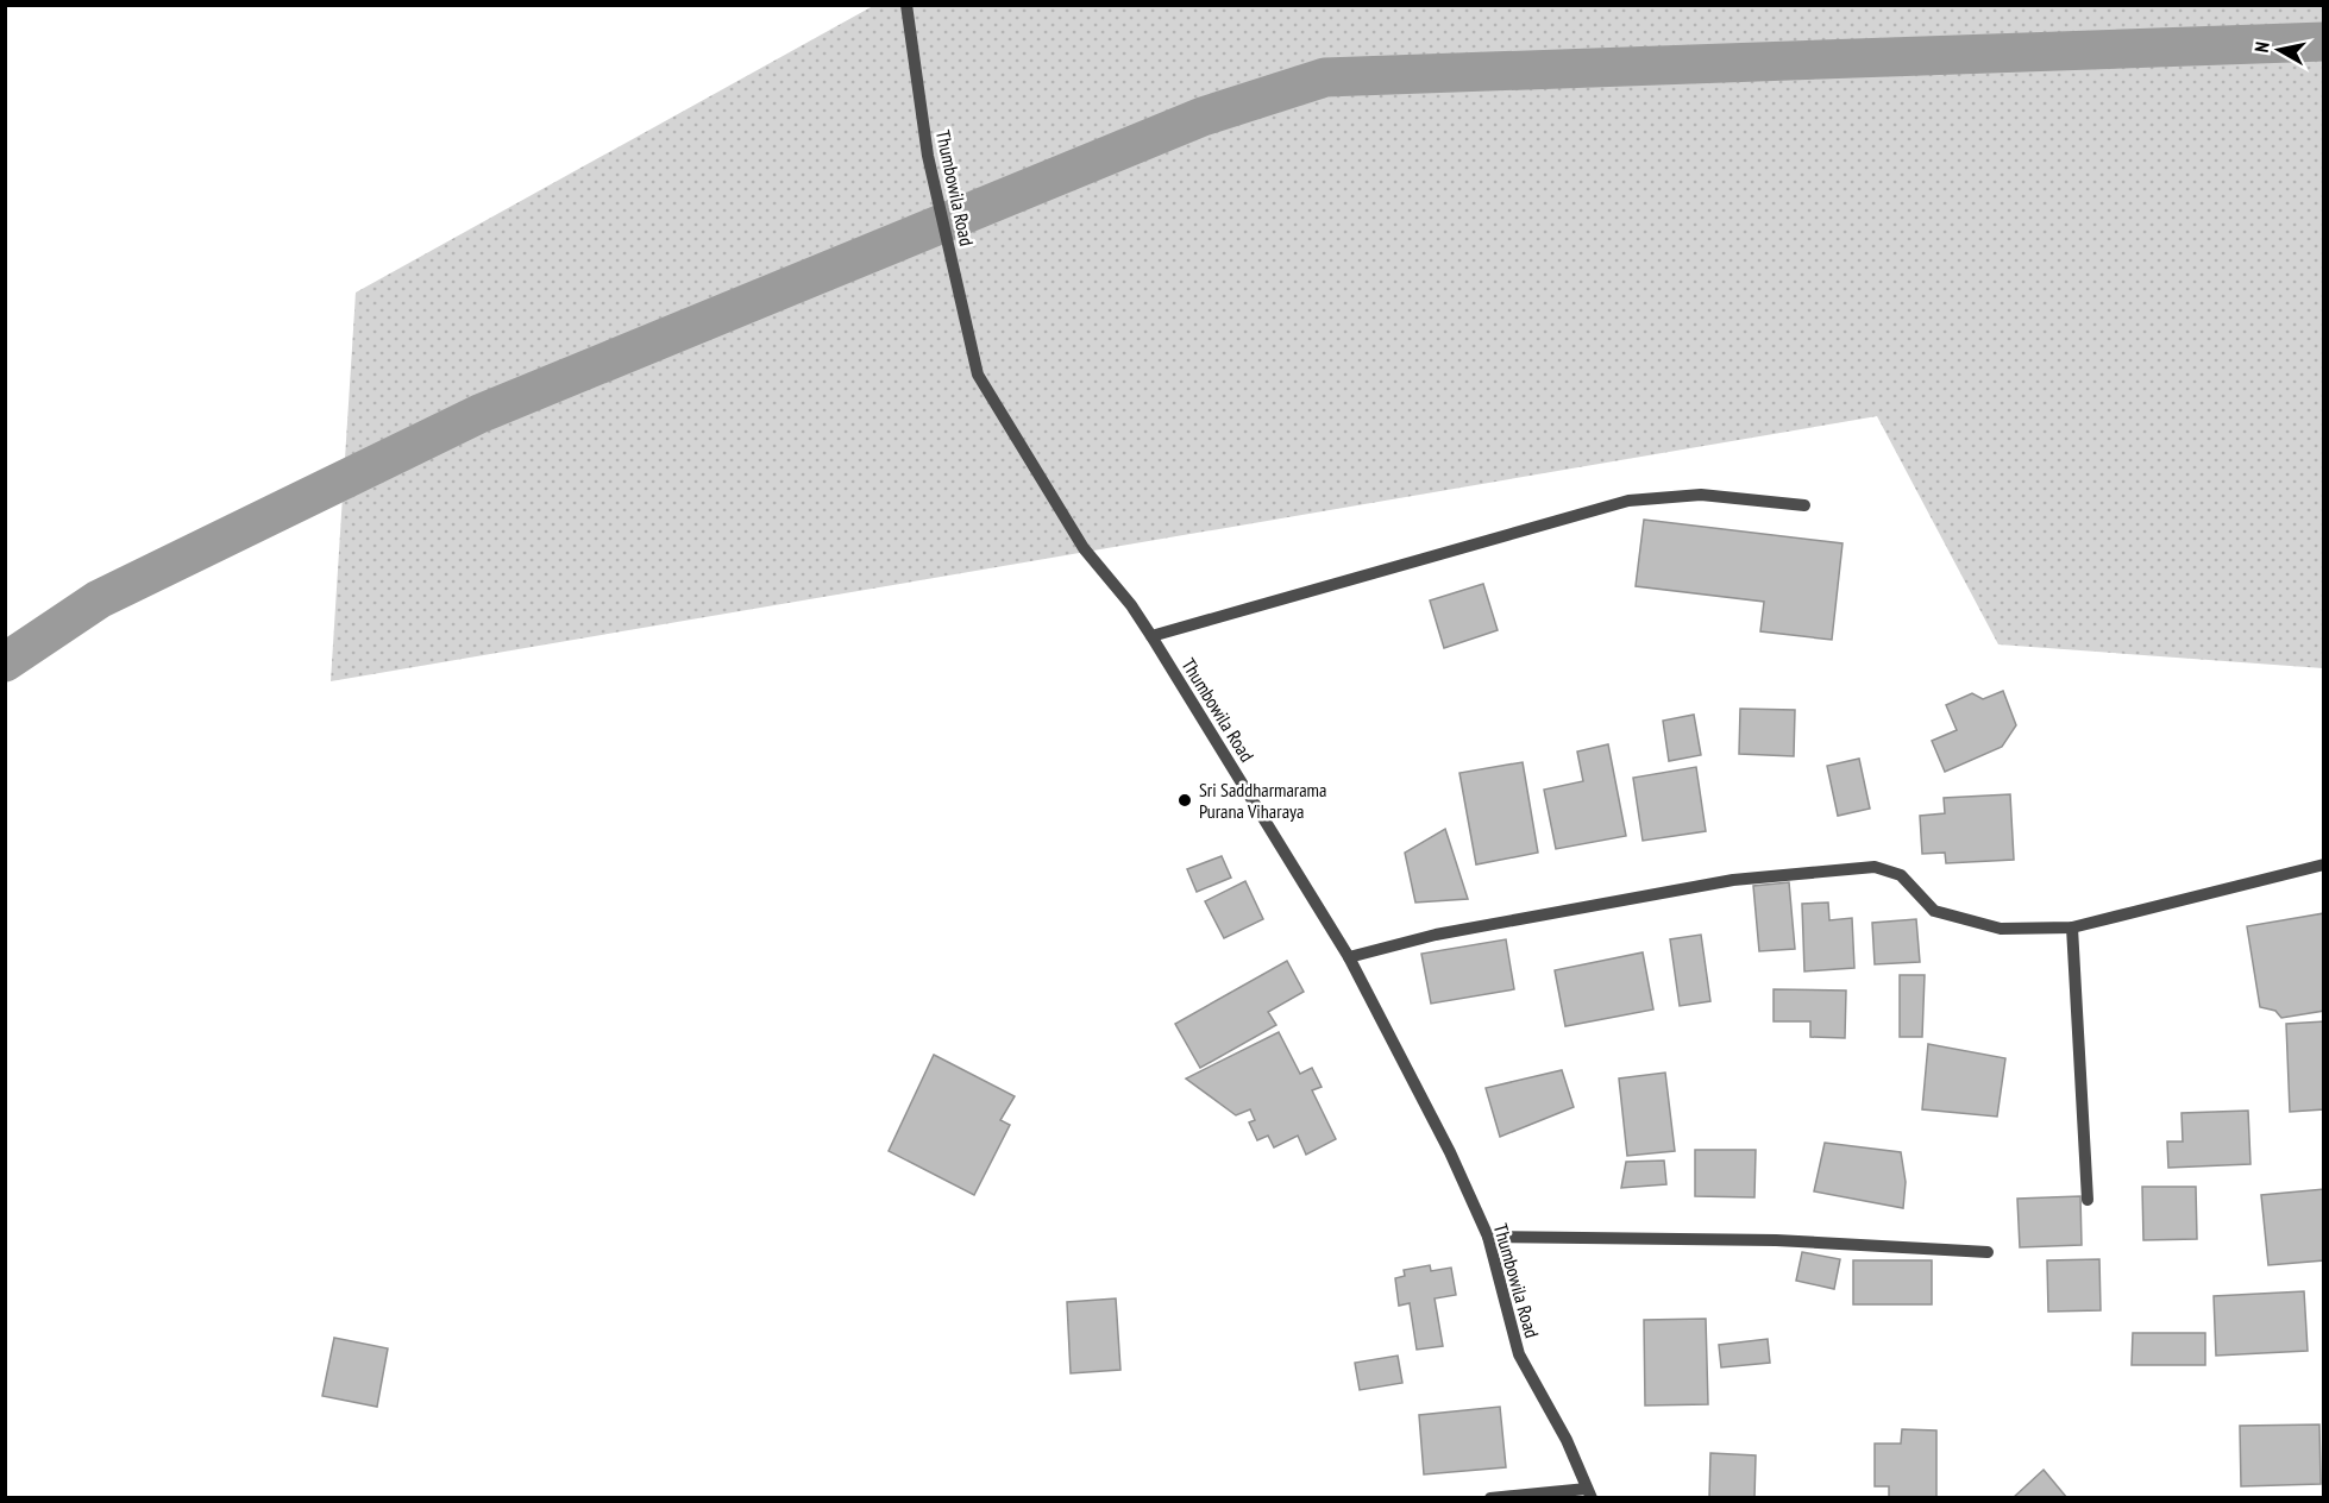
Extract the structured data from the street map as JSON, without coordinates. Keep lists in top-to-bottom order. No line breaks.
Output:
{"streets":{"street":["Thumbowila Road"]},"places":["Sri Saddharmarama Purana Viharaya"],"north":"left"}
